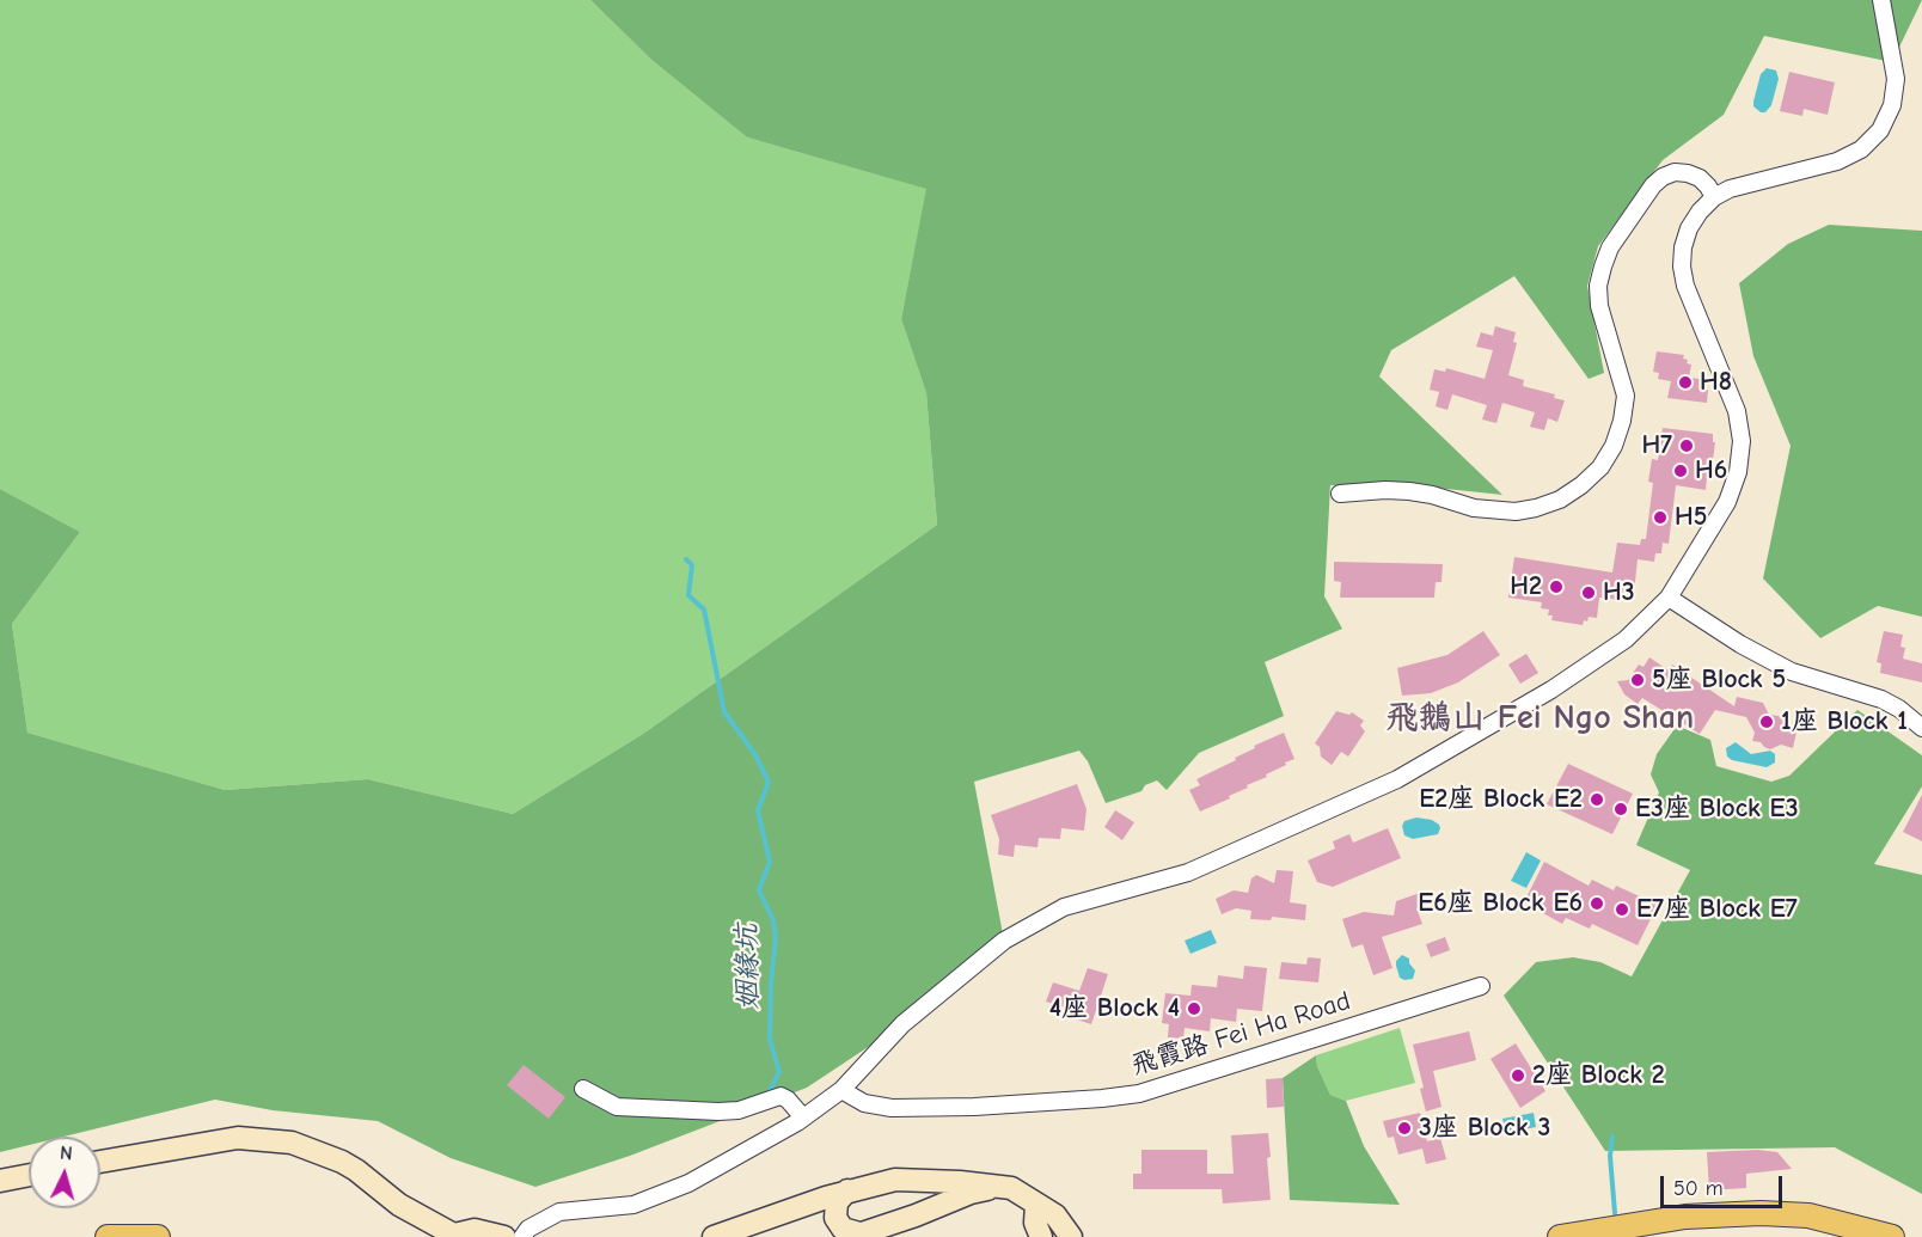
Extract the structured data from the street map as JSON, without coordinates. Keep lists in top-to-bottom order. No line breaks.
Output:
{"streets":{"street":["飛霞路 Fei Ha Road"]},"districts":["飛鵝山 Fei Ngo Shan"],"water":["姻緣坑"],"places":["H8","H7","H6","H5","H2","H3","5座 Block 5","1座 Block 1","E2座 Block E2","E3座 Block E3","E6座 Block E6","E7座 Block E7","4座 Block 4","2座 Block 2","3座 Block 3"],"scale_bar":"50 m","north":"top"}
